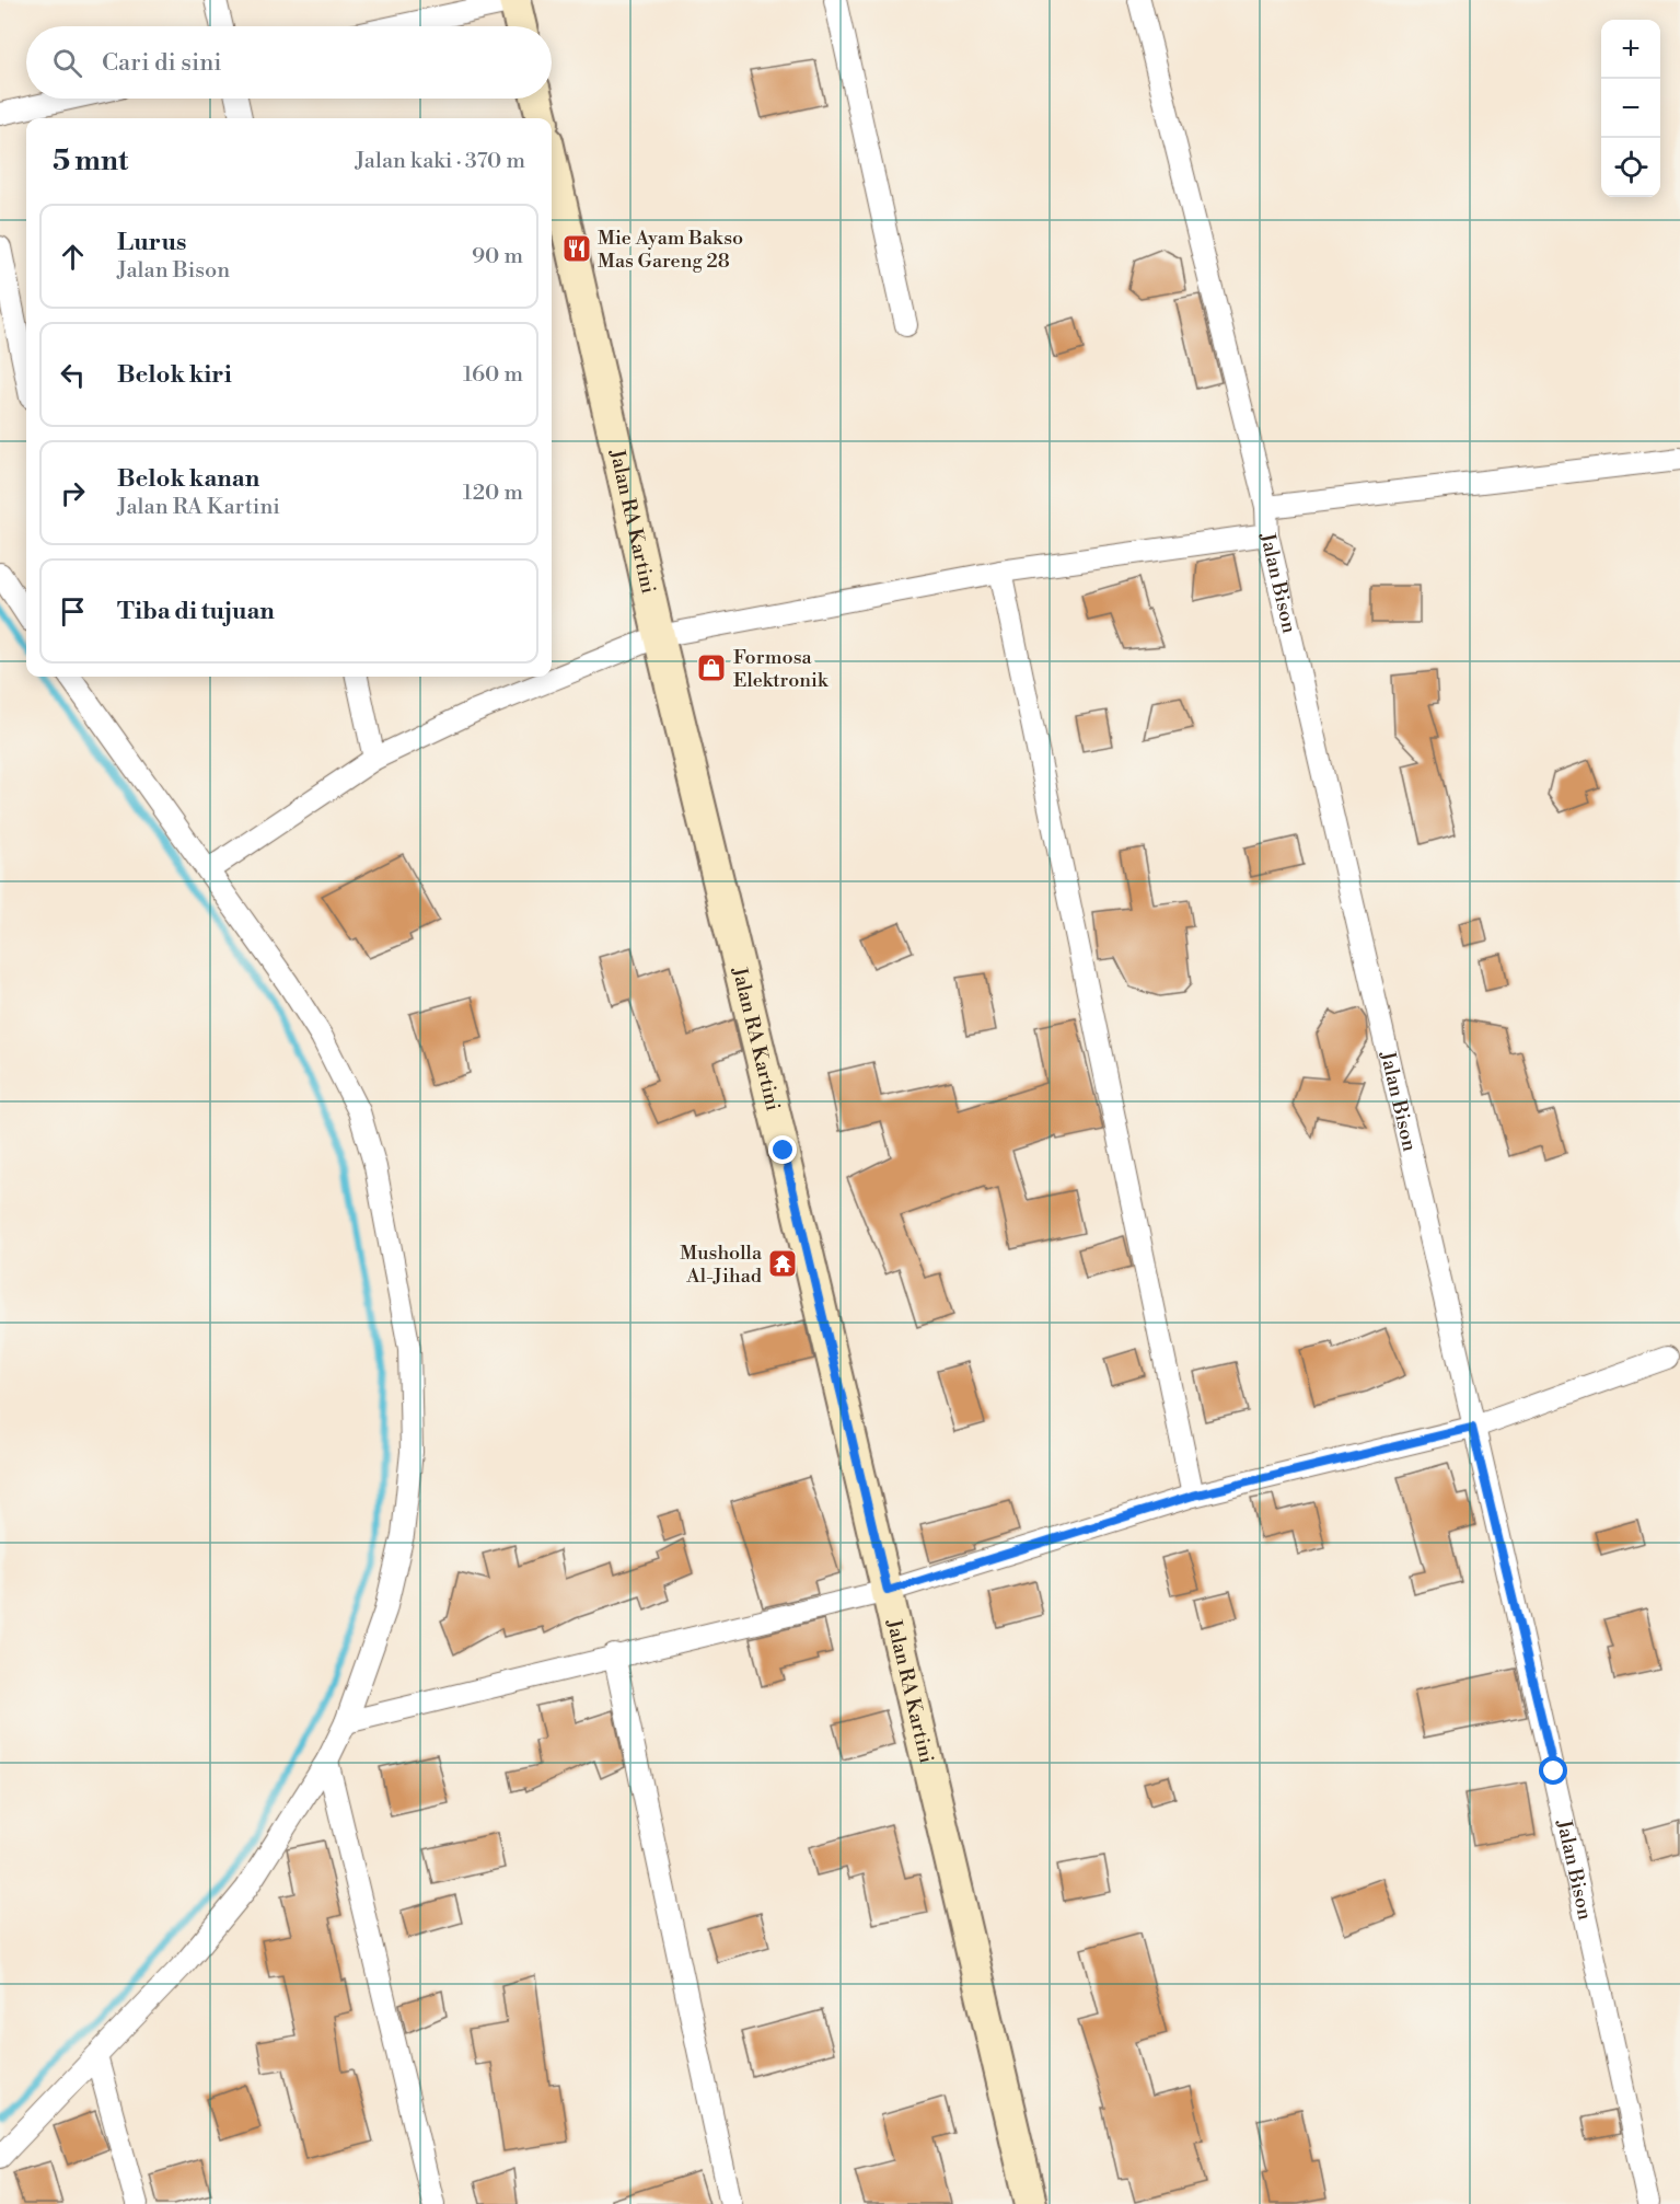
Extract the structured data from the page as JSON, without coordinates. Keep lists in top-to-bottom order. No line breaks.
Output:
{"streets":{"main road":["Jalan RA Kartini"],"street":["Jalan Bison"]},"places":{"restaurant":["Mie Ayam Bakso Mas Gareng 28"],"shop":["Formosa Elektronik"],"temple":["Musholla Al-Jihad"]},"page":{"map_buttons":["+","−"],"search":"Cari di sini","heading":["5 mnt","Jalan kaki · 370 m"],"list":[["Lurus","Jalan Bison","90 m"],["Belok kiri","160 m"],["Belok kanan","Jalan RA Kartini","120 m"],"Tiba di tujuan"]}}
